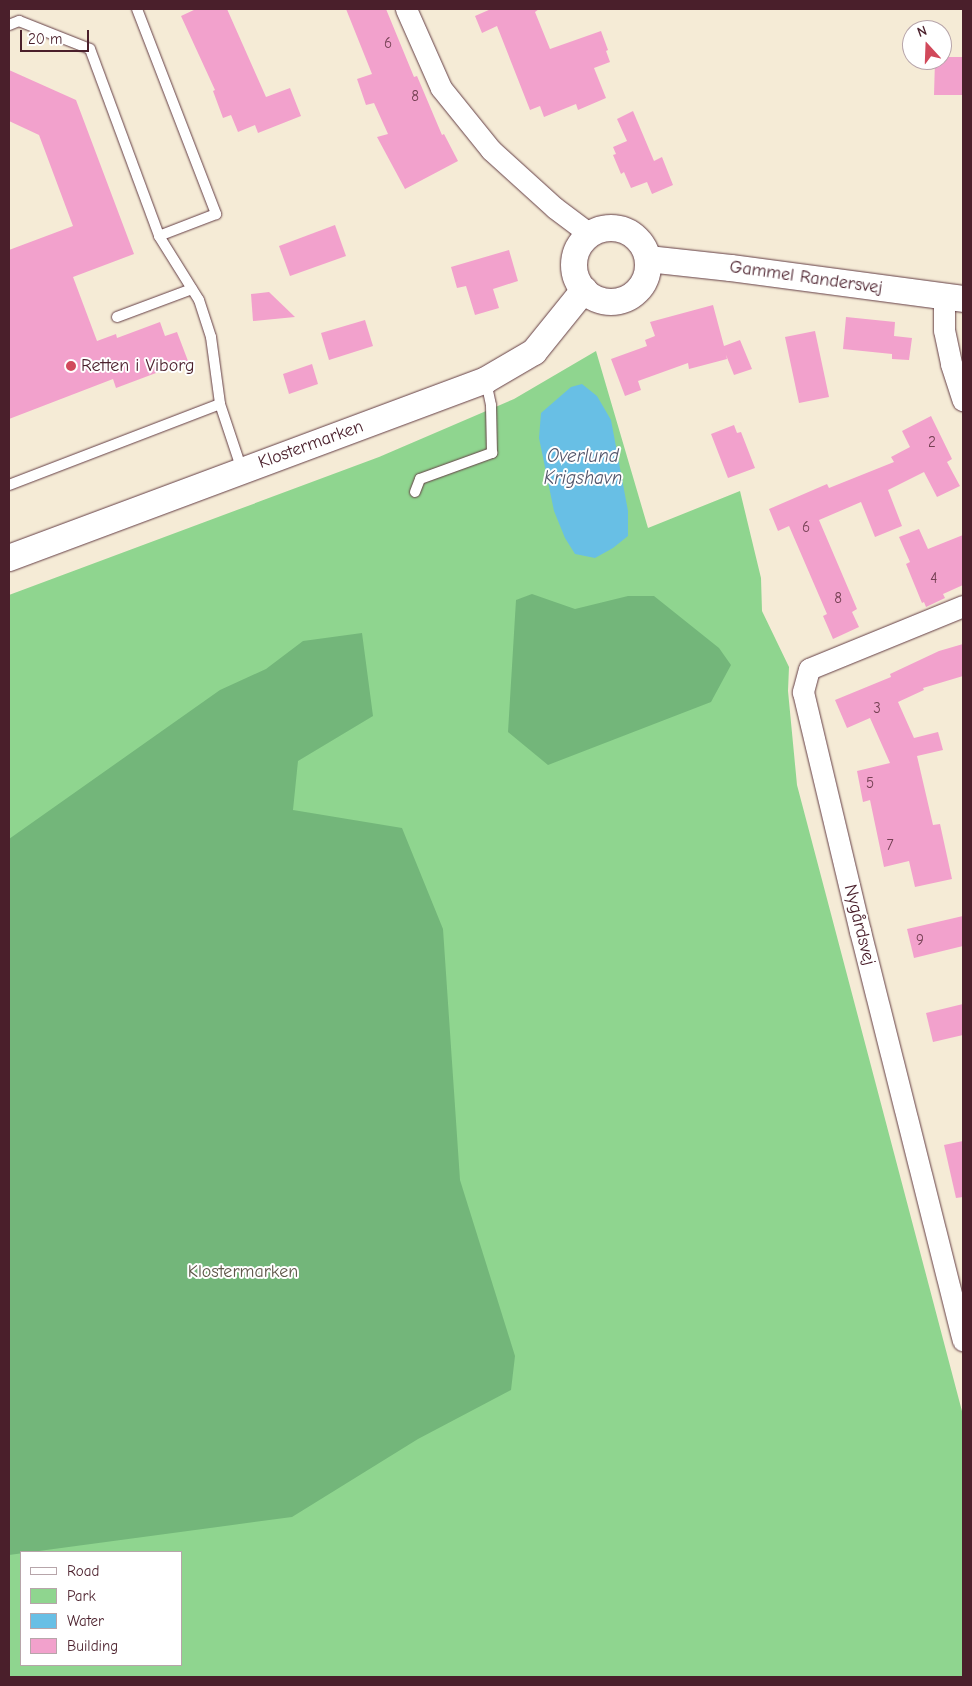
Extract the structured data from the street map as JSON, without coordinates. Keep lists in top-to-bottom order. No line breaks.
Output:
{"streets":{"street":["Gammel Randersvej","Klostermarken","Nygårdsvej"]},"crossings":[["Gammel Randersvej","Klostermarken"]],"water":["Overlund Krigshavn"],"parks":["Klostermarken"],"places":["Retten i Viborg"],"house_numbers":["6","8","2","6","4","8","3","5","7","9"],"legend":["Road","Park","Water","Building"],"scale_bar":"20 m","north":"top"}
